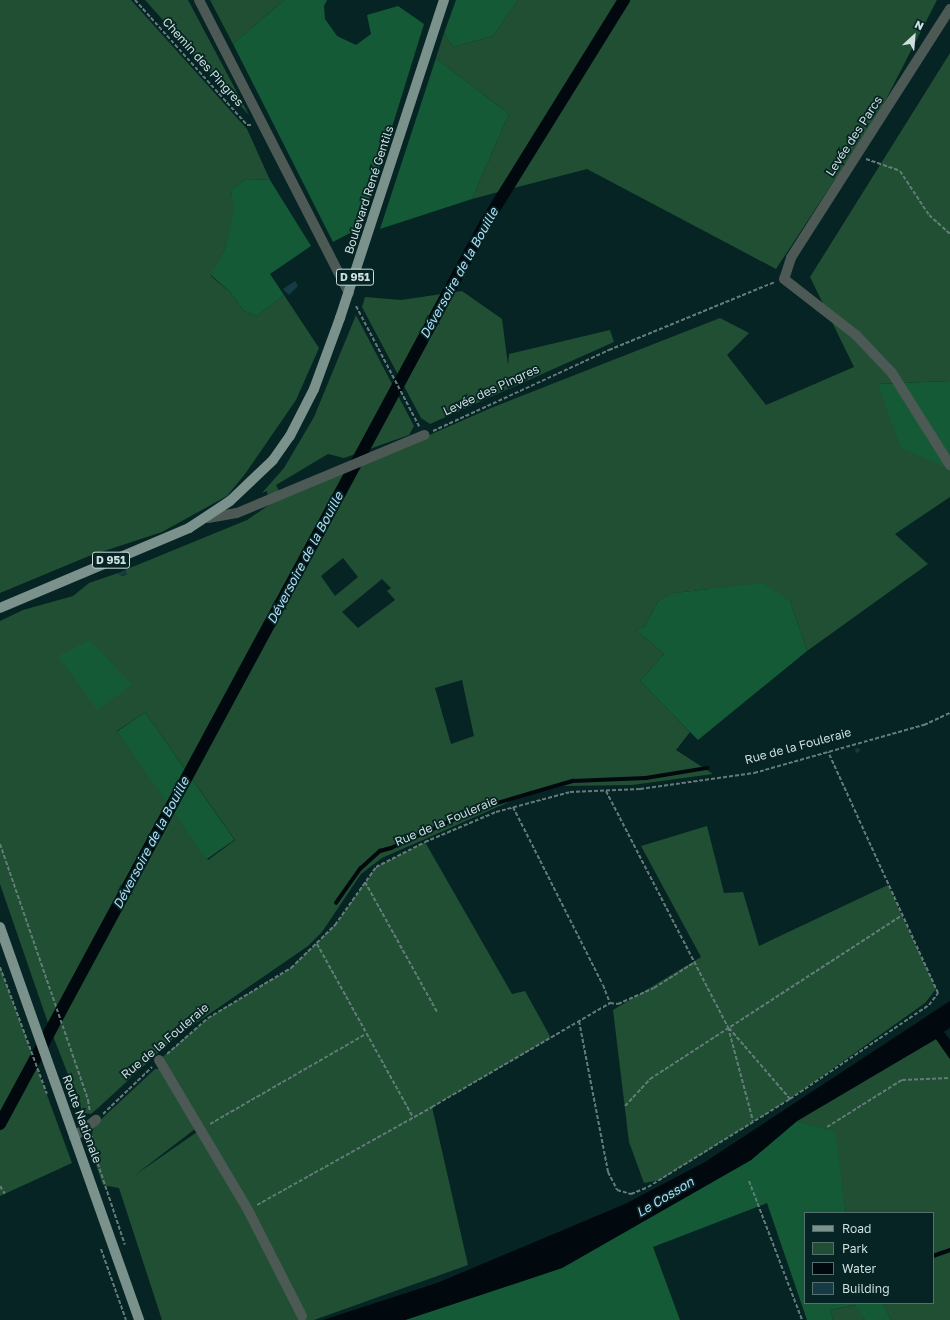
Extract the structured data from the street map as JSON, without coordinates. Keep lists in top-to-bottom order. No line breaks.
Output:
{"streets":{"main road":["Boulevard René Gentils","D 951","Route Nationale"],"street":["Levée des Parcs"],"path":["Chemin des Pingres","Levée des Pingres","Rue de la Fouleraie"]},"crossings":[["Levée des Parcs","Levée des Pingres"]],"water":["Déversoire de la Bouille","Le Cosson"],"legend":["Road","Park","Water","Building"],"north":"top right"}
